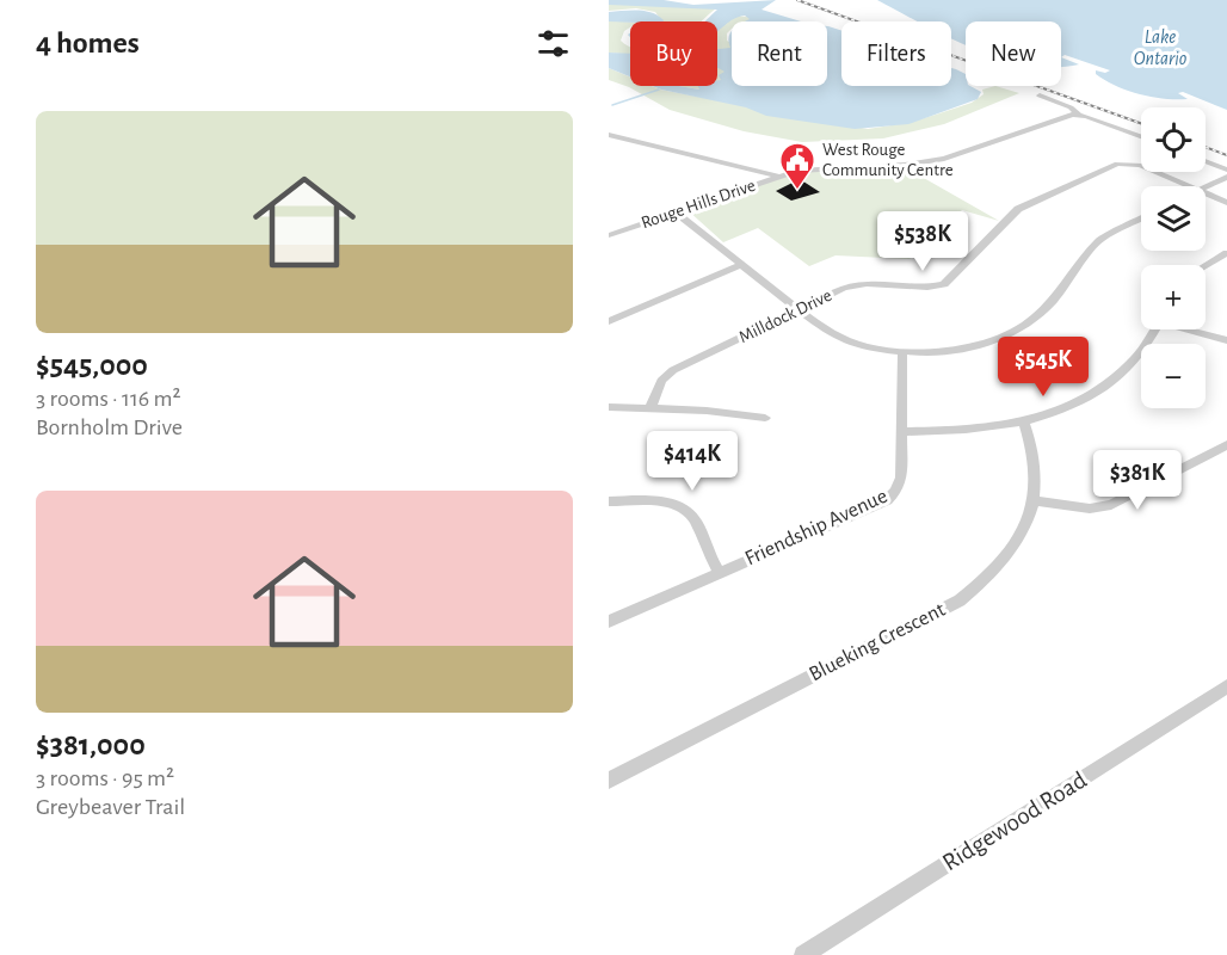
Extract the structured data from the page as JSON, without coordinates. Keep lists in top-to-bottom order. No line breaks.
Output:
{"streets":{"street":["Rouge Hills Drive","Milldock Drive","Friendship Avenue","Blueking Crescent","Ridgewood Road"]},"water":["Lake Ontario"],"places":{"public building":["West Rouge Community Centre"]},"page":{"heading":"4 homes","chip":["Buy","Rent","Filters","New"],"list":[{"name":"$545,000","note":"3 rooms · 116 m² · Bornholm Drive"},{"name":"$381,000","note":"3 rooms · 95 m² · Greybeaver Trail"}],"map_buttons":["+","−"],"price":["$538K","$545K","$414K","$381K"]}}
